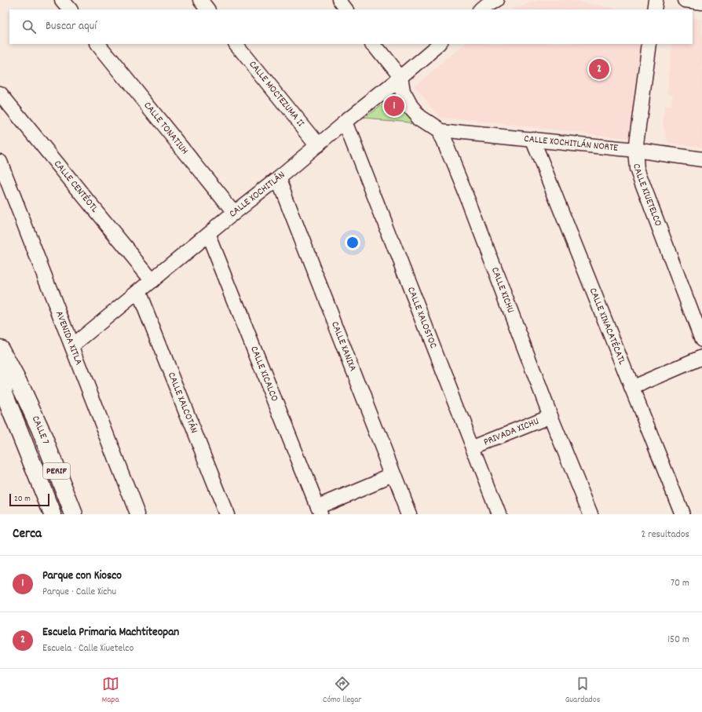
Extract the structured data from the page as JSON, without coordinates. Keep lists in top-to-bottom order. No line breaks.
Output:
{"streets":{"main road":["CALLE 7","PERIF"],"street":["CALLE MOCTEZUMA II","CALLE TONATIUH","CALLE XOCHITLÁN NORTE","CALLE CENTÉOTL","CALLE XOCHITLÁN","CALLE XIUETELCO","CALLE XICHU","CALLE XALOSTOC","CALLE XINACATÉCATL","AVENIDA XITLA","CALLE XANIXA","CALLE XICALCO","CALLE XALCOTÁN","PRIVADA XICHU"]},"crossings":[["CALLE MOCTEZUMA II","CALLE XOCHITLÁN"],["CALLE TONATIUH","CALLE XOCHITLÁN"],["CALLE XOCHITLÁN NORTE","CALLE XIUETELCO"],["CALLE XOCHITLÁN NORTE","CALLE XICHU"],["CALLE XOCHITLÁN NORTE","CALLE XINACATÉCATL"],["CALLE CENTÉOTL","CALLE XOCHITLÁN"],["CALLE XOCHITLÁN","CALLE XALOSTOC"],["CALLE XOCHITLÁN","AVENIDA XITLA"],["CALLE XOCHITLÁN","CALLE XANIXA"],["CALLE XOCHITLÁN","CALLE XICALCO"],["CALLE XOCHITLÁN","CALLE XALCOTÁN"],["CALLE XICHU","PRIVADA XICHU"],["CALLE XALOSTOC","PRIVADA XICHU"]],"scale_bar":"20 m","page":{"search":"Buscar aquí","pins":["2","1"],"scale":"20 m","heading":["Cerca","2 resultados"],"list":[{"mark":"1","name":"Parque con Kiosco","note":"Parque · Calle Xichu","value":"70 m"},{"mark":"2","name":"Escuela Primaria Machtiteopan","note":"Escuela · Calle Xiuetelco","value":"150 m"}],"nav":["Mapa","Cómo llegar","Guardados"]}}
